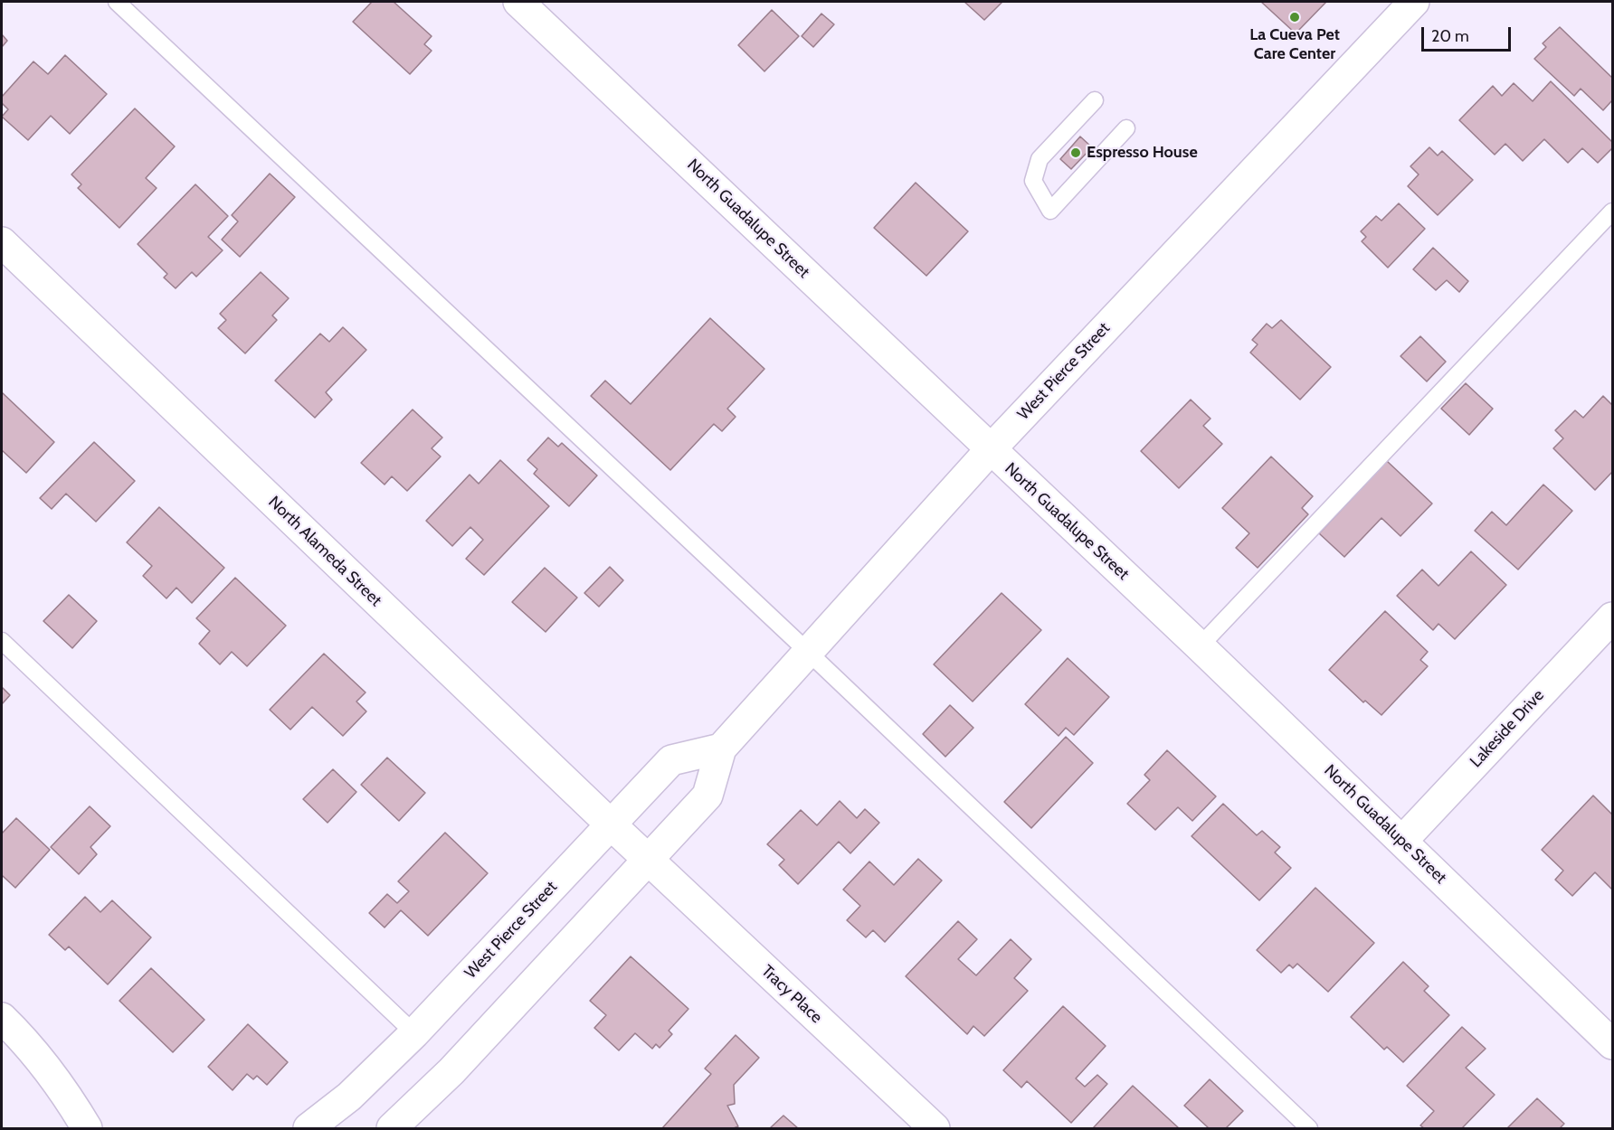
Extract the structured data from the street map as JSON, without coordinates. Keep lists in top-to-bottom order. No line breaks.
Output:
{"streets":{"main road":["North Guadalupe Street","West Pierce Street","North Alameda Street","Lakeside Drive","Tracy Place"]},"crossings":[["North Guadalupe Street","West Pierce Street"],["North Guadalupe Street","Lakeside Drive"],["West Pierce Street","North Alameda Street"],["West Pierce Street","Tracy Place"],["North Alameda Street","Tracy Place"]],"places":["La Cueva Pet Care Center","Espresso House"],"scale_bar":"20 m"}
